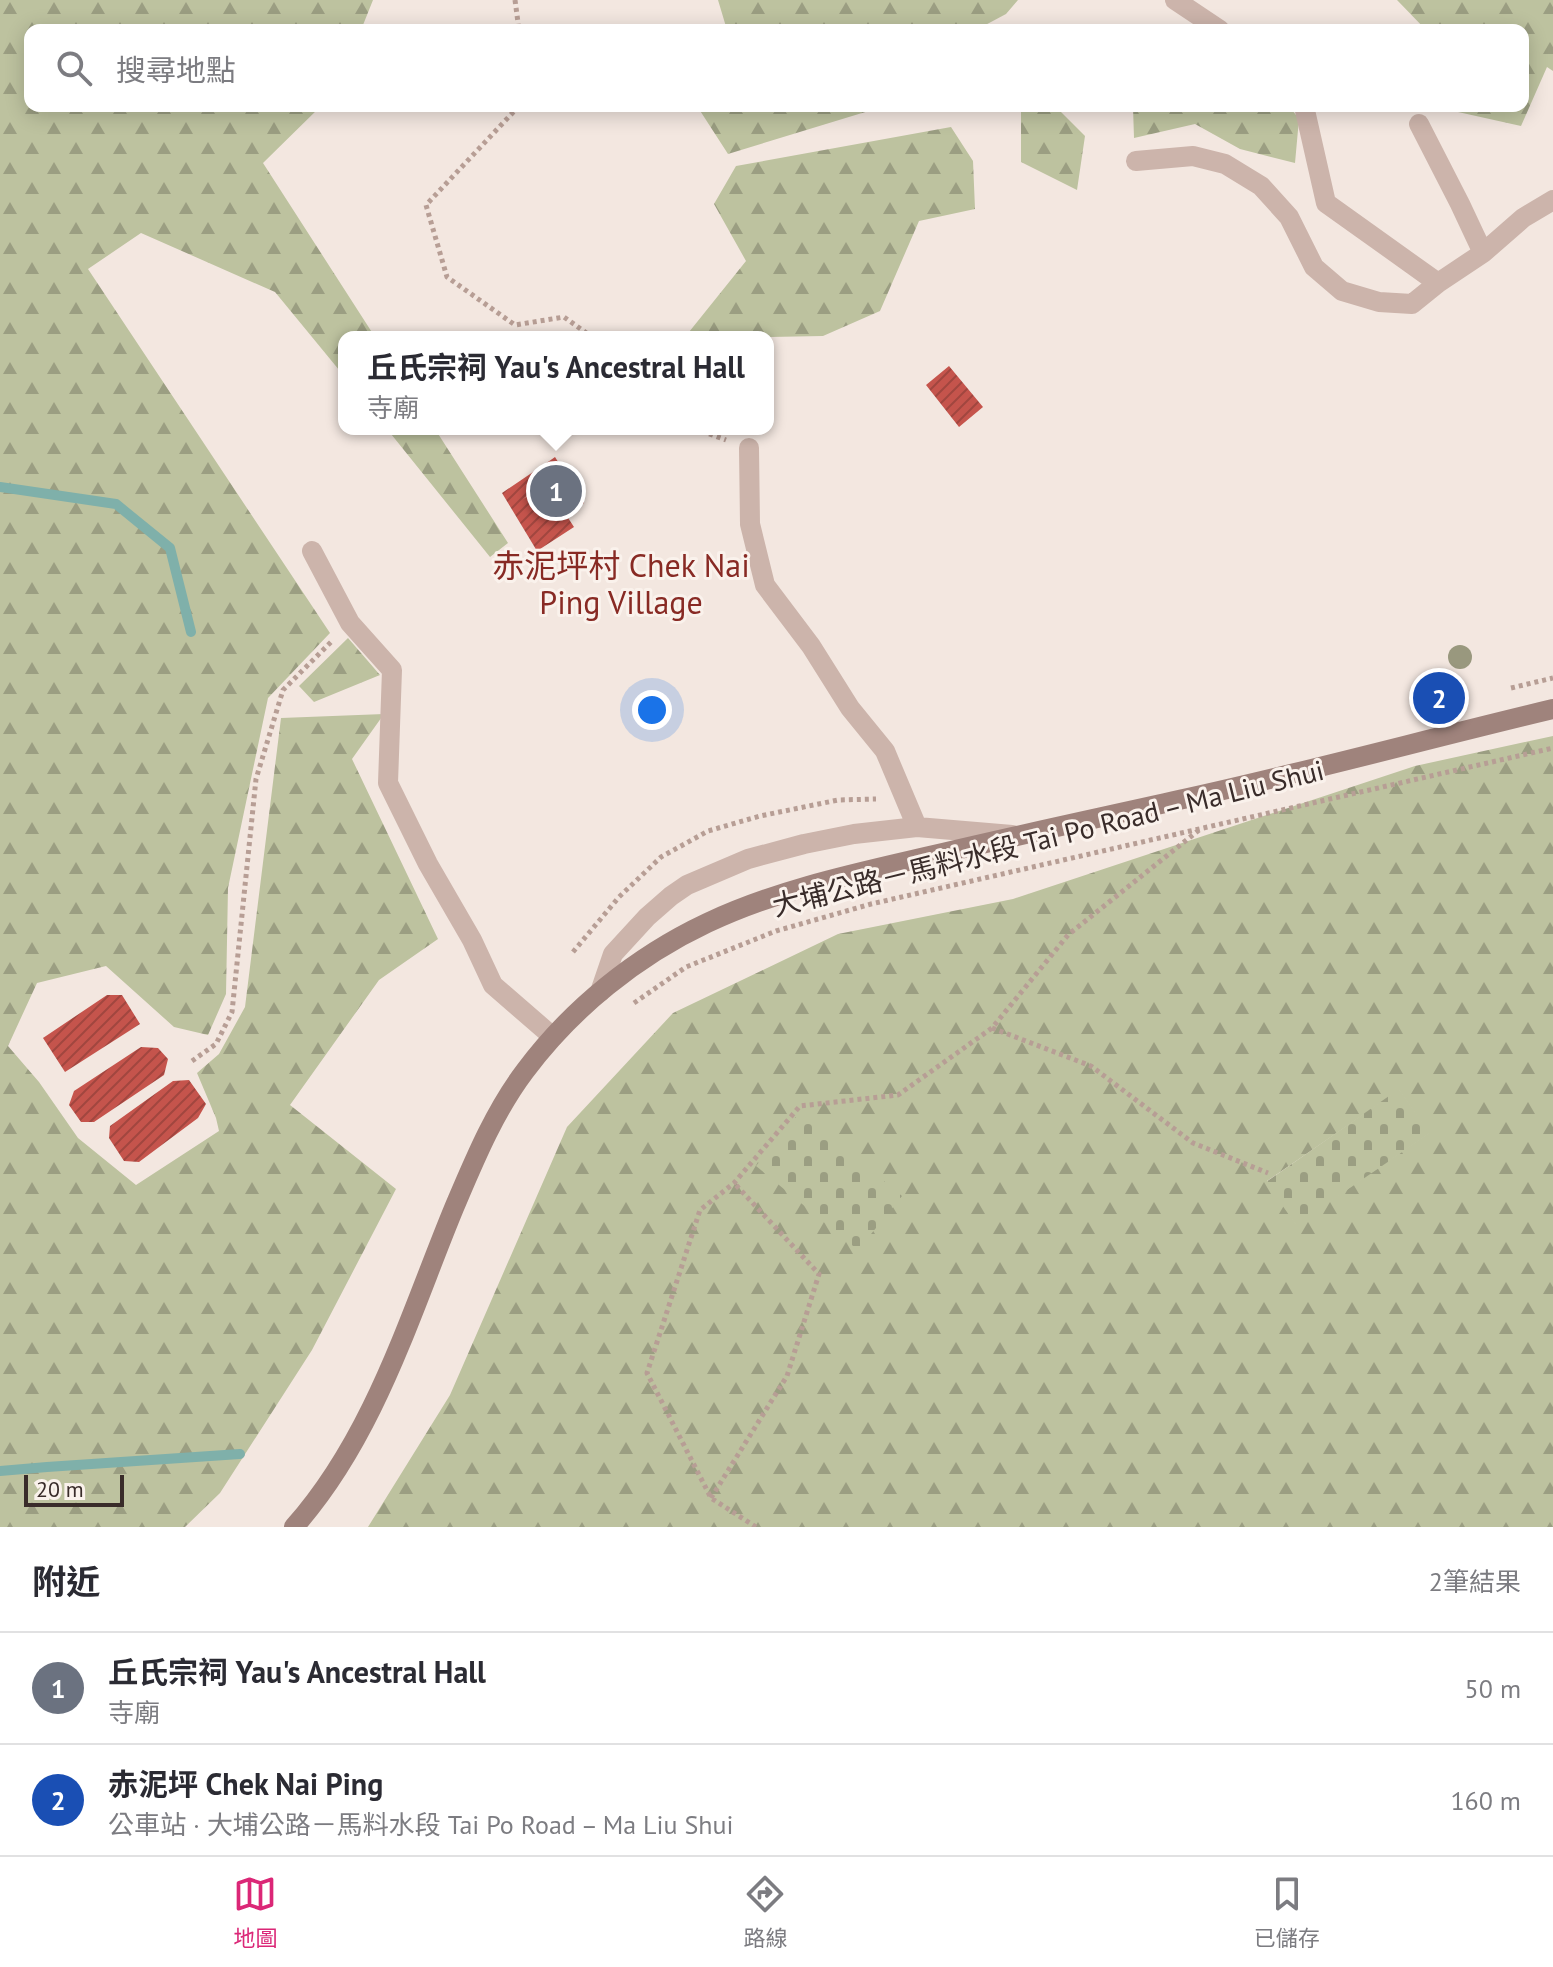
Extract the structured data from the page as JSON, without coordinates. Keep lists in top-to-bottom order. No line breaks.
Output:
{"streets":{"main road":["大埔公路－馬料水段 Tai Po Road – Ma Liu Shui"]},"districts":["赤泥坪村 Chek Nai Ping Village"],"scale_bar":"20 m","page":{"search":"搜尋地點","popup":["丘氏宗祠 Yau's Ancestral Hall","寺廟"],"pins":["1","2"],"scale":"20 m","heading":["附近","2筆結果"],"list":[{"mark":"1","name":"丘氏宗祠 Yau's Ancestral Hall","note":"寺廟","value":"50 m"},{"mark":"2","name":"赤泥坪 Chek Nai Ping","note":"公車站 · 大埔公路－馬料水段 Tai Po Road – Ma Liu Shui","value":"160 m"}],"nav":["地圖","路線","已儲存"]}}
